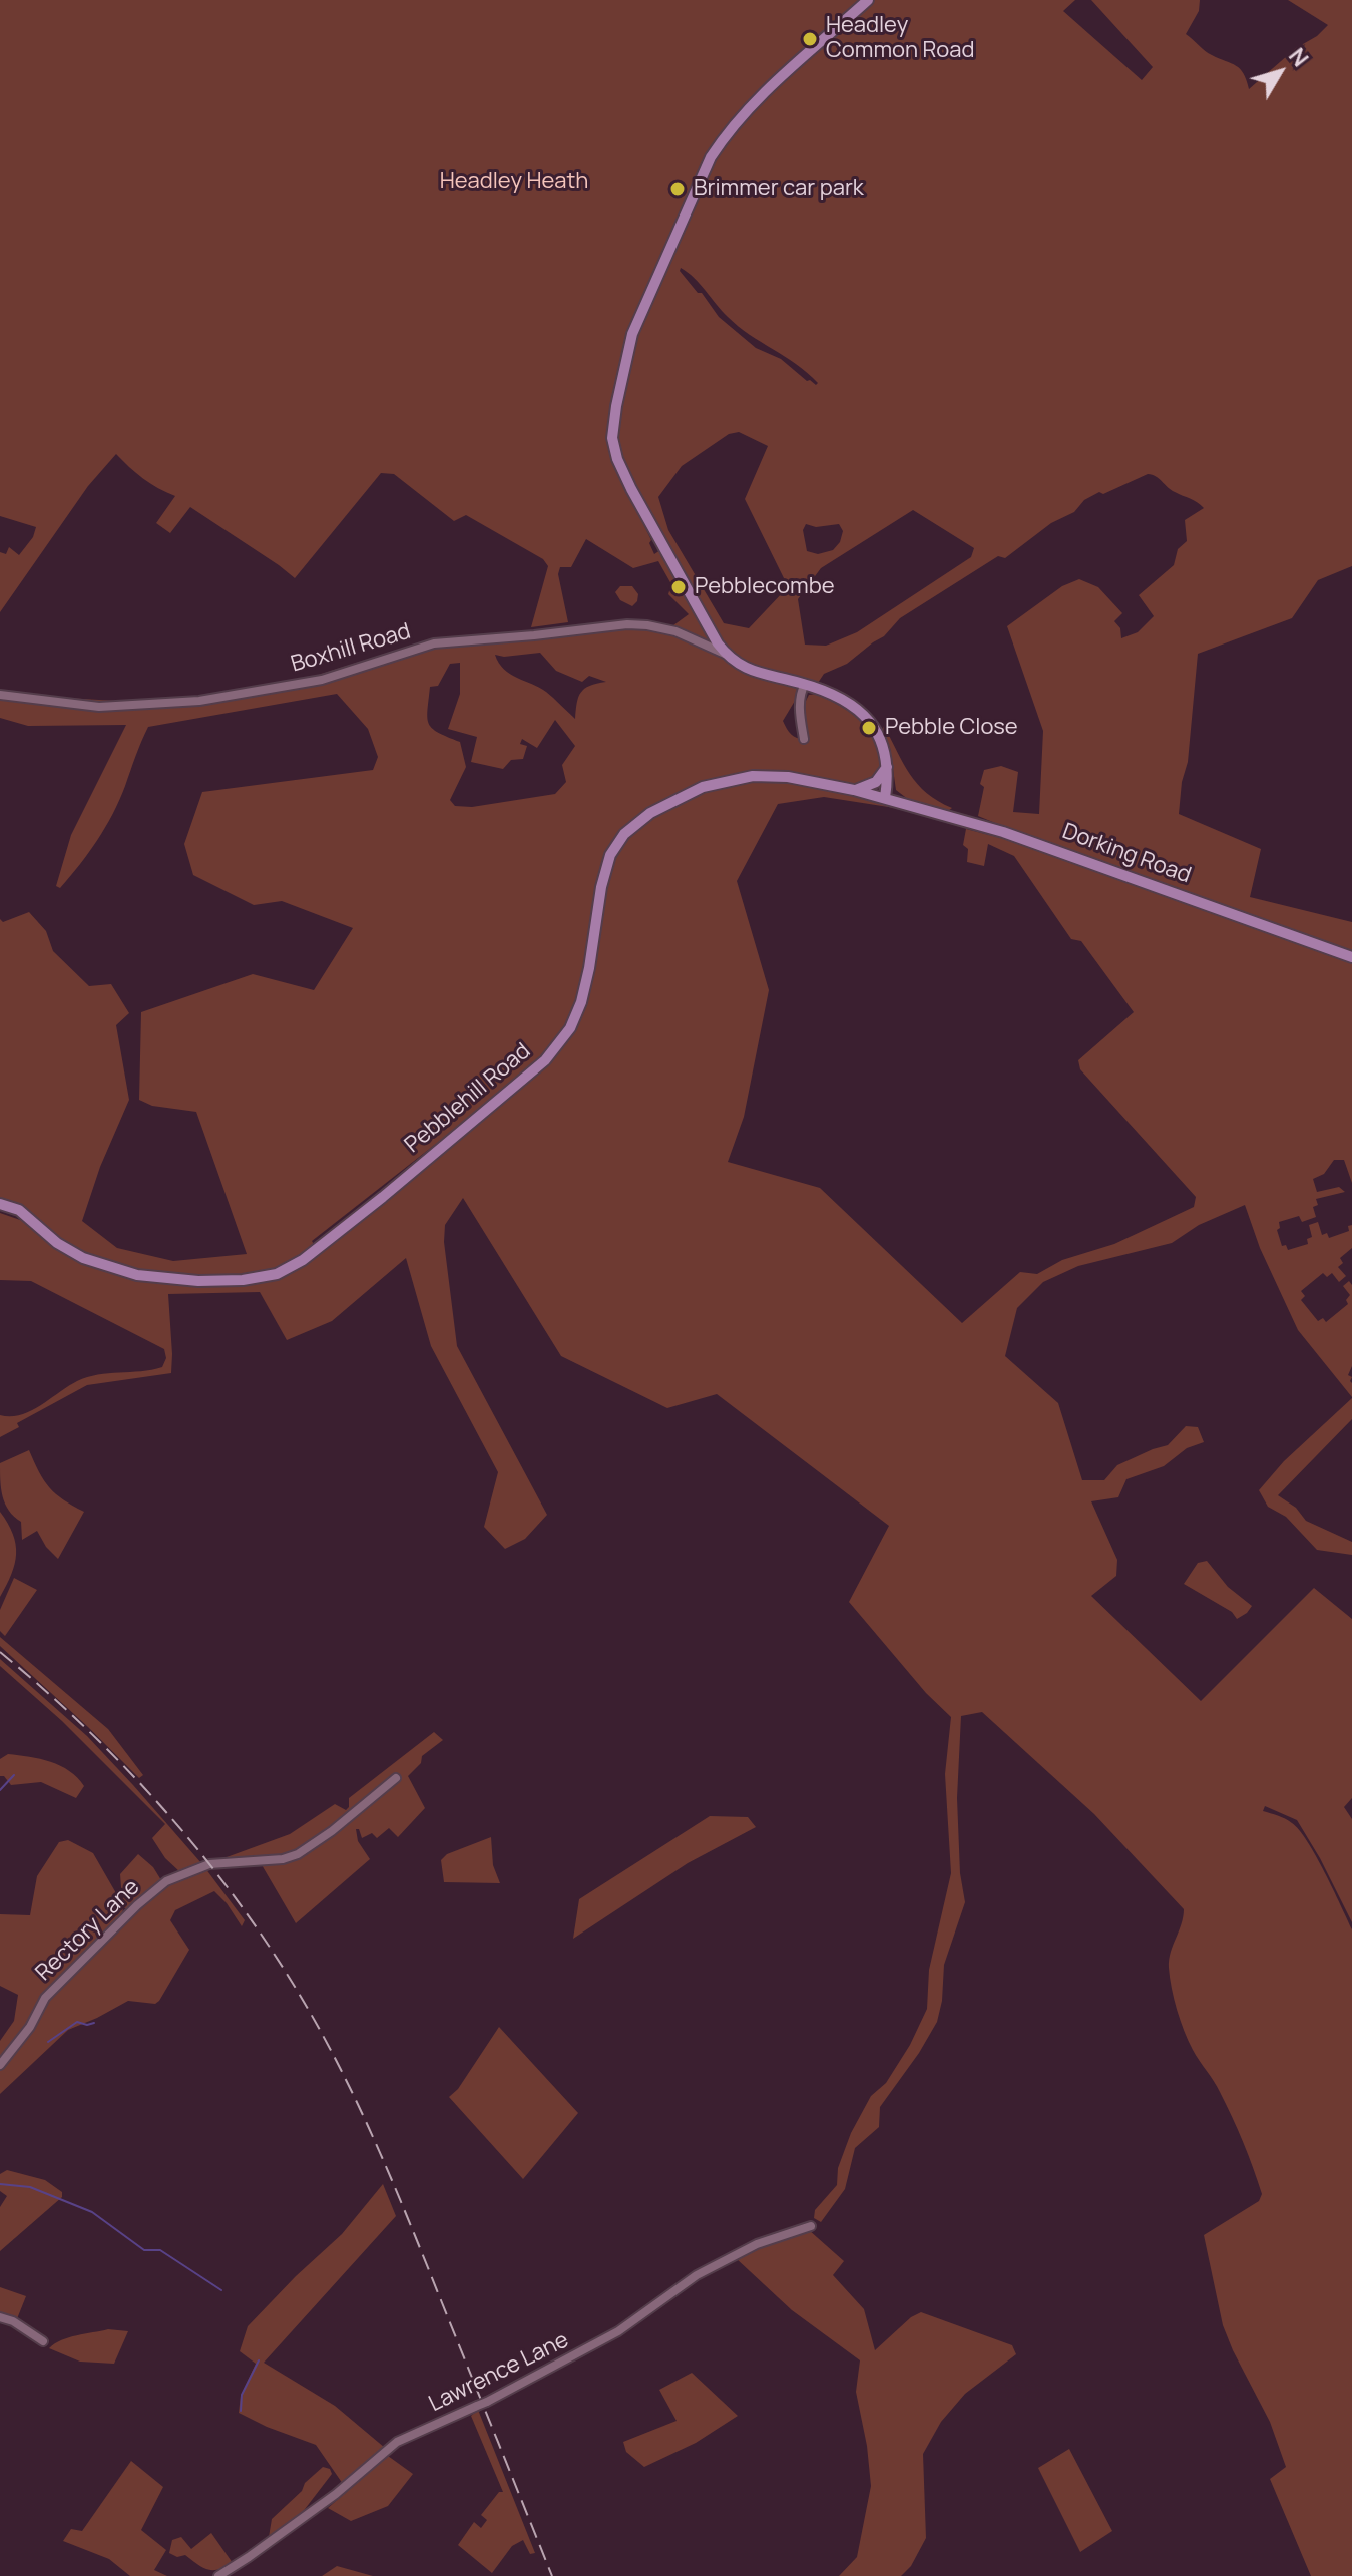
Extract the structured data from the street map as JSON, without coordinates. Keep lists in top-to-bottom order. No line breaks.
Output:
{"streets":{"main road":["Dorking Road","Pebblehill Road"],"street":["Boxhill Road","Rectory Lane","Lawrence Lane"]},"crossings":[["Dorking Road","Pebblehill Road"]],"parks":["Headley Heath"],"places":["Headley Common Road","Brimmer car park","Pebblecombe","Pebble Close"],"north":"top right"}
